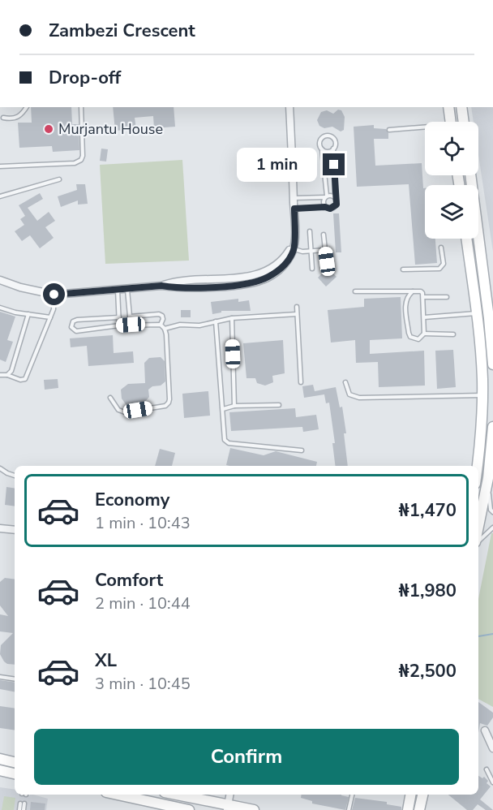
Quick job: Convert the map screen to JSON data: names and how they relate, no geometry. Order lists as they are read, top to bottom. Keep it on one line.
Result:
{"places":["Murjantu House"],"page":{"banner":["Zambezi Crescent","Drop-off"],"bubble":"1 min","list":[{"name":"Economy","note":"1 min · 10:43","value":"₦1,470"},{"name":"Comfort","note":"2 min · 10:44","value":"₦1,980"},{"name":"XL","note":"3 min · 10:45","value":"₦2,500"}],"buttons":"Confirm"}}
